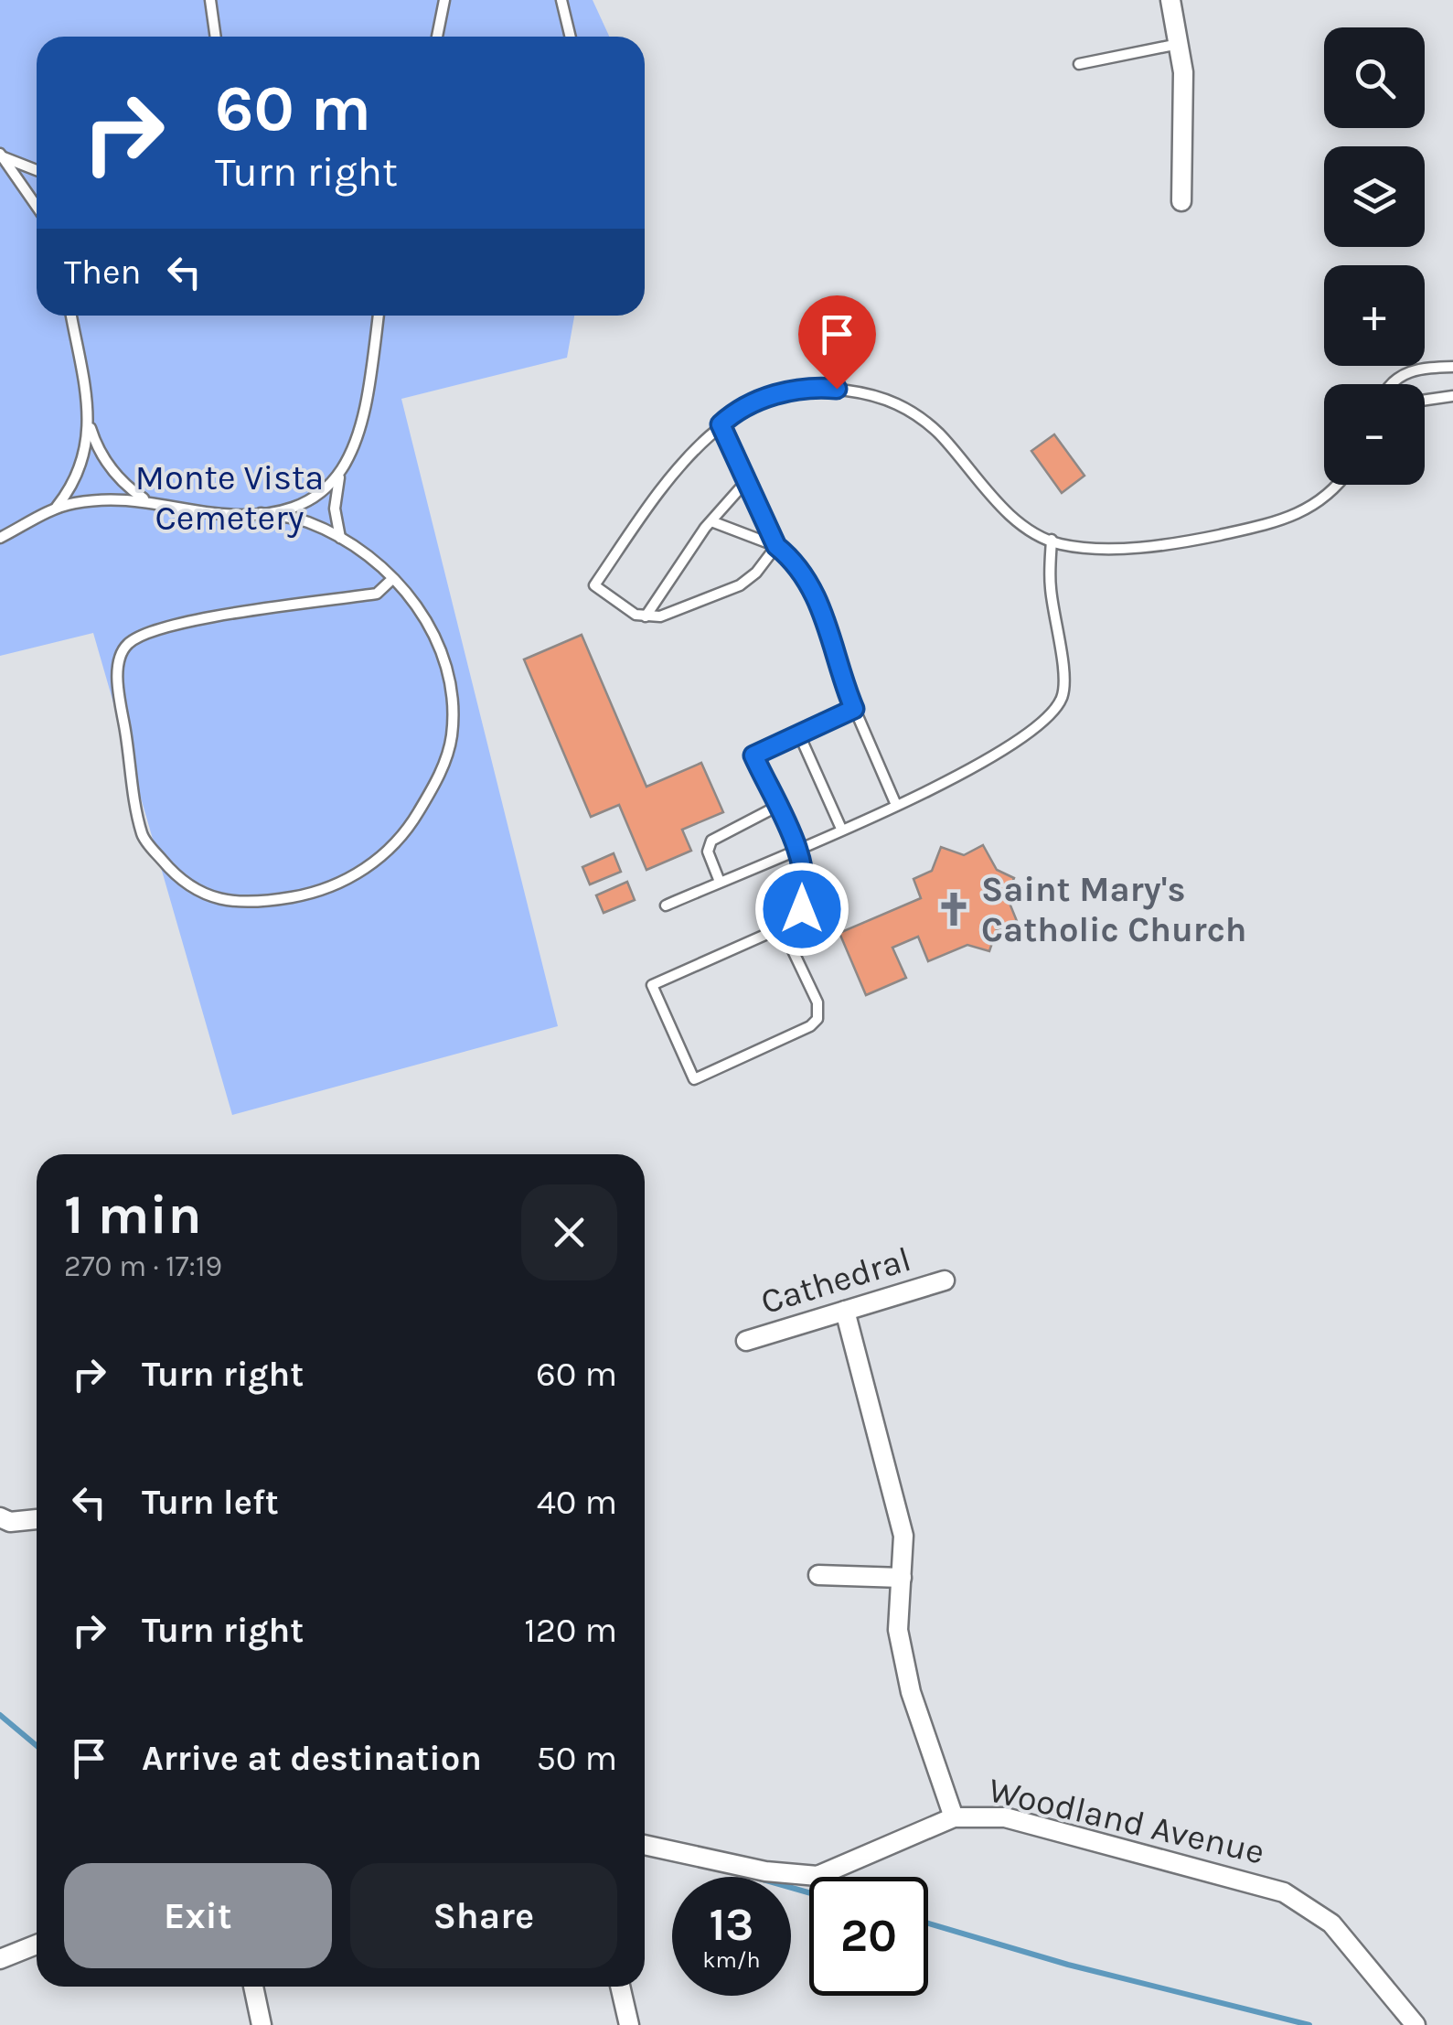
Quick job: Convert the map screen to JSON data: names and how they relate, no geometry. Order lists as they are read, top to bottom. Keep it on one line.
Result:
{"streets":{"street":["Cathedral","Woodland Avenue"]},"parks":["Monte Vista Cemetery"],"places":{"church":["Saint Mary's Catholic Church"]},"page":{"map_buttons":["+","−"],"turn":["60 m","Turn right"],"then":"Then","heading":["1 min","270 m · 17:19"],"list":[{"name":"Turn right","value":"60 m"},{"name":"Turn left","value":"40 m"},{"name":"Turn right","value":"120 m"},{"name":"Arrive at destination","value":"50 m"}],"buttons":["Exit","Share"],"speed":"13 km/h","limit":"20"}}
